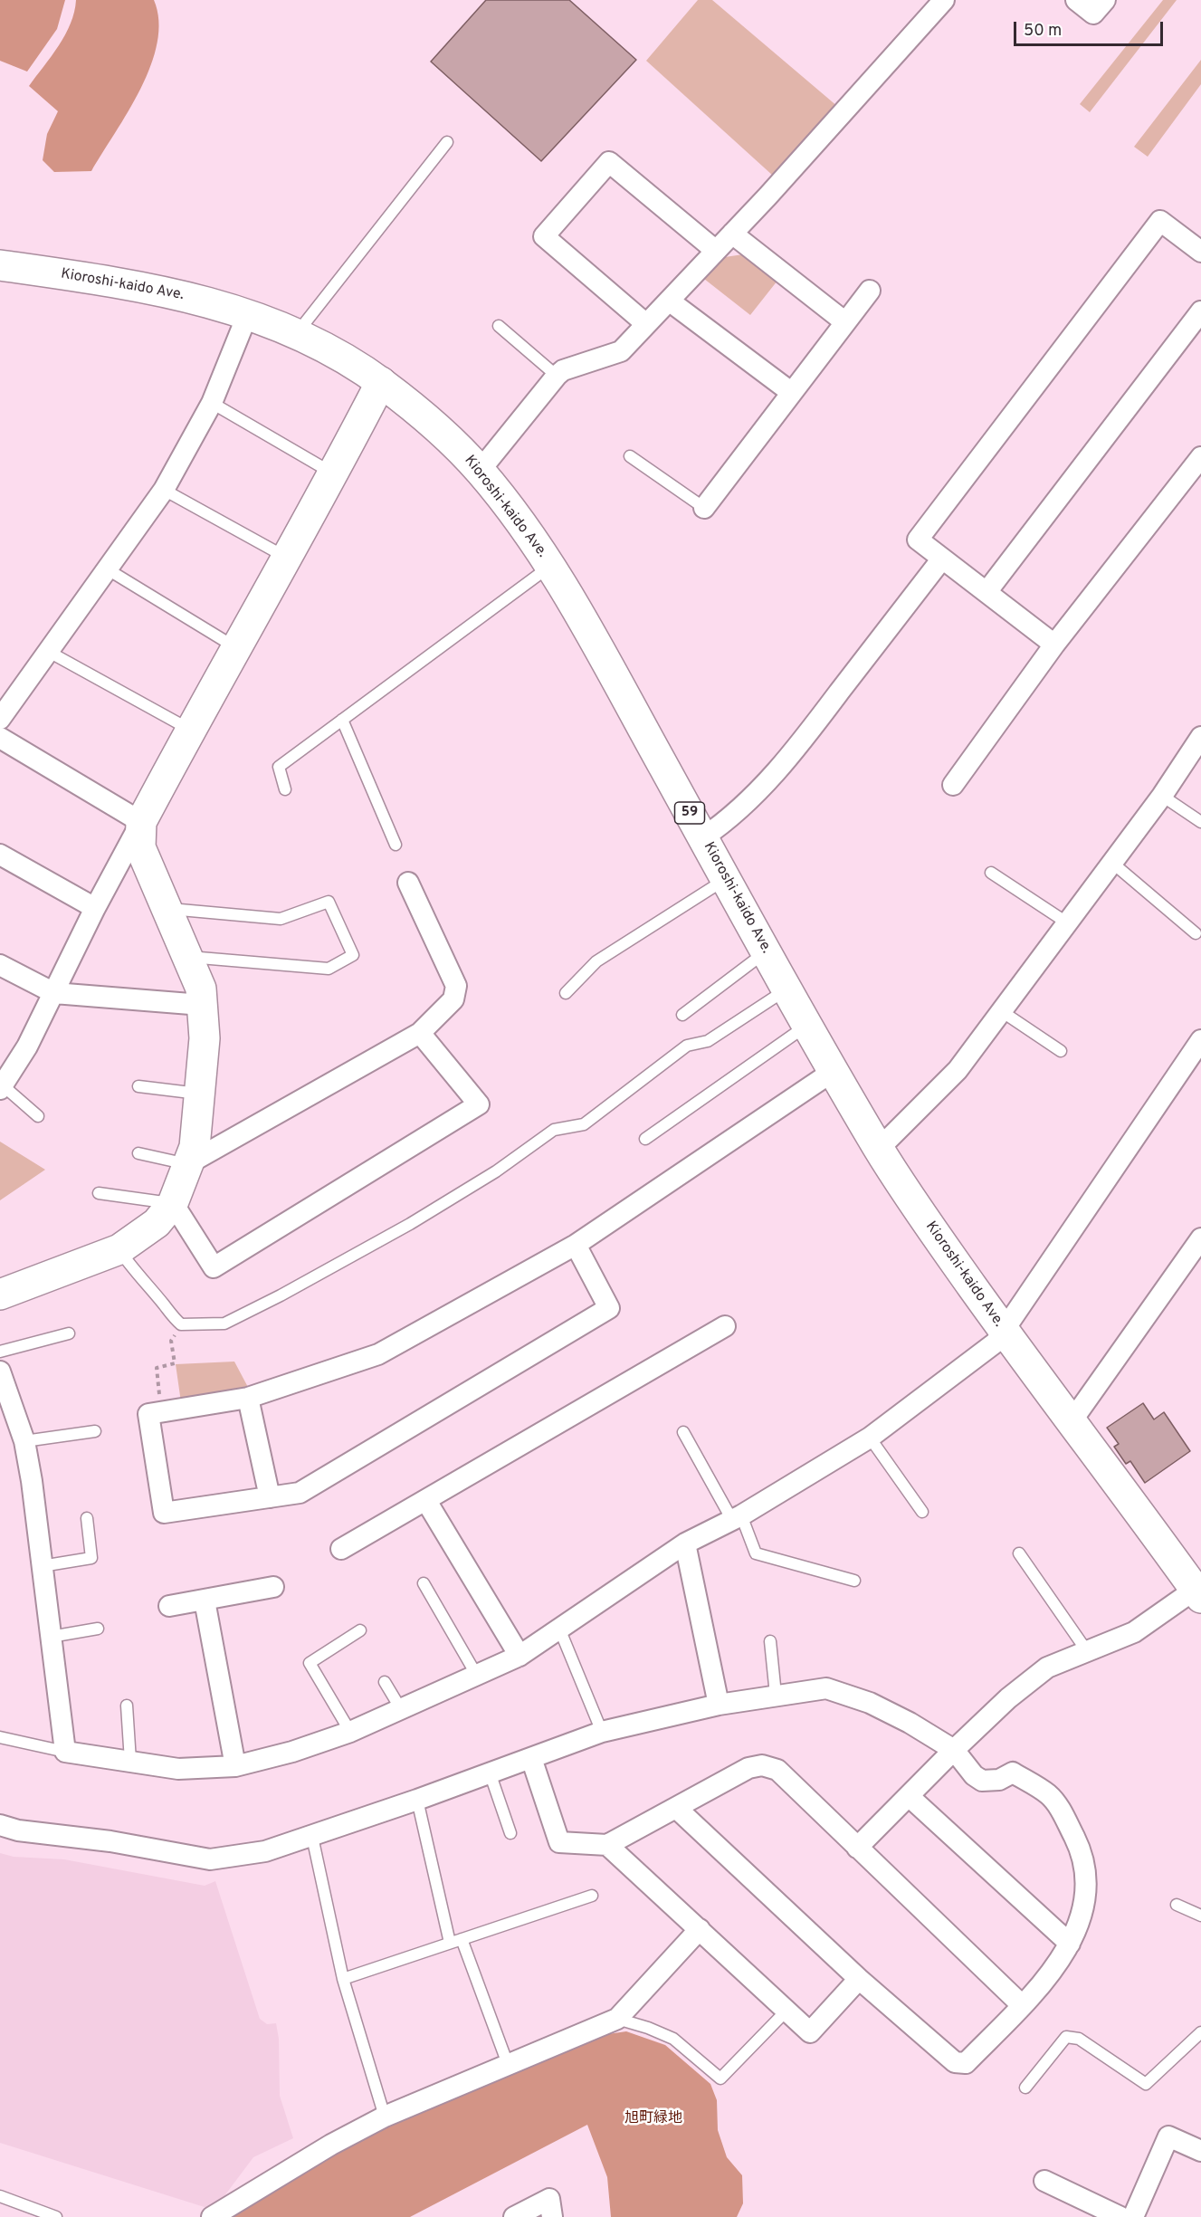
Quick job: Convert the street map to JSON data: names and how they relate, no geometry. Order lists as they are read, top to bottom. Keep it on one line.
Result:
{"streets":{"main road":["Kioroshi-kaido Ave.","59"]},"parks":["旭町緑地"],"scale_bar":"50 m"}
